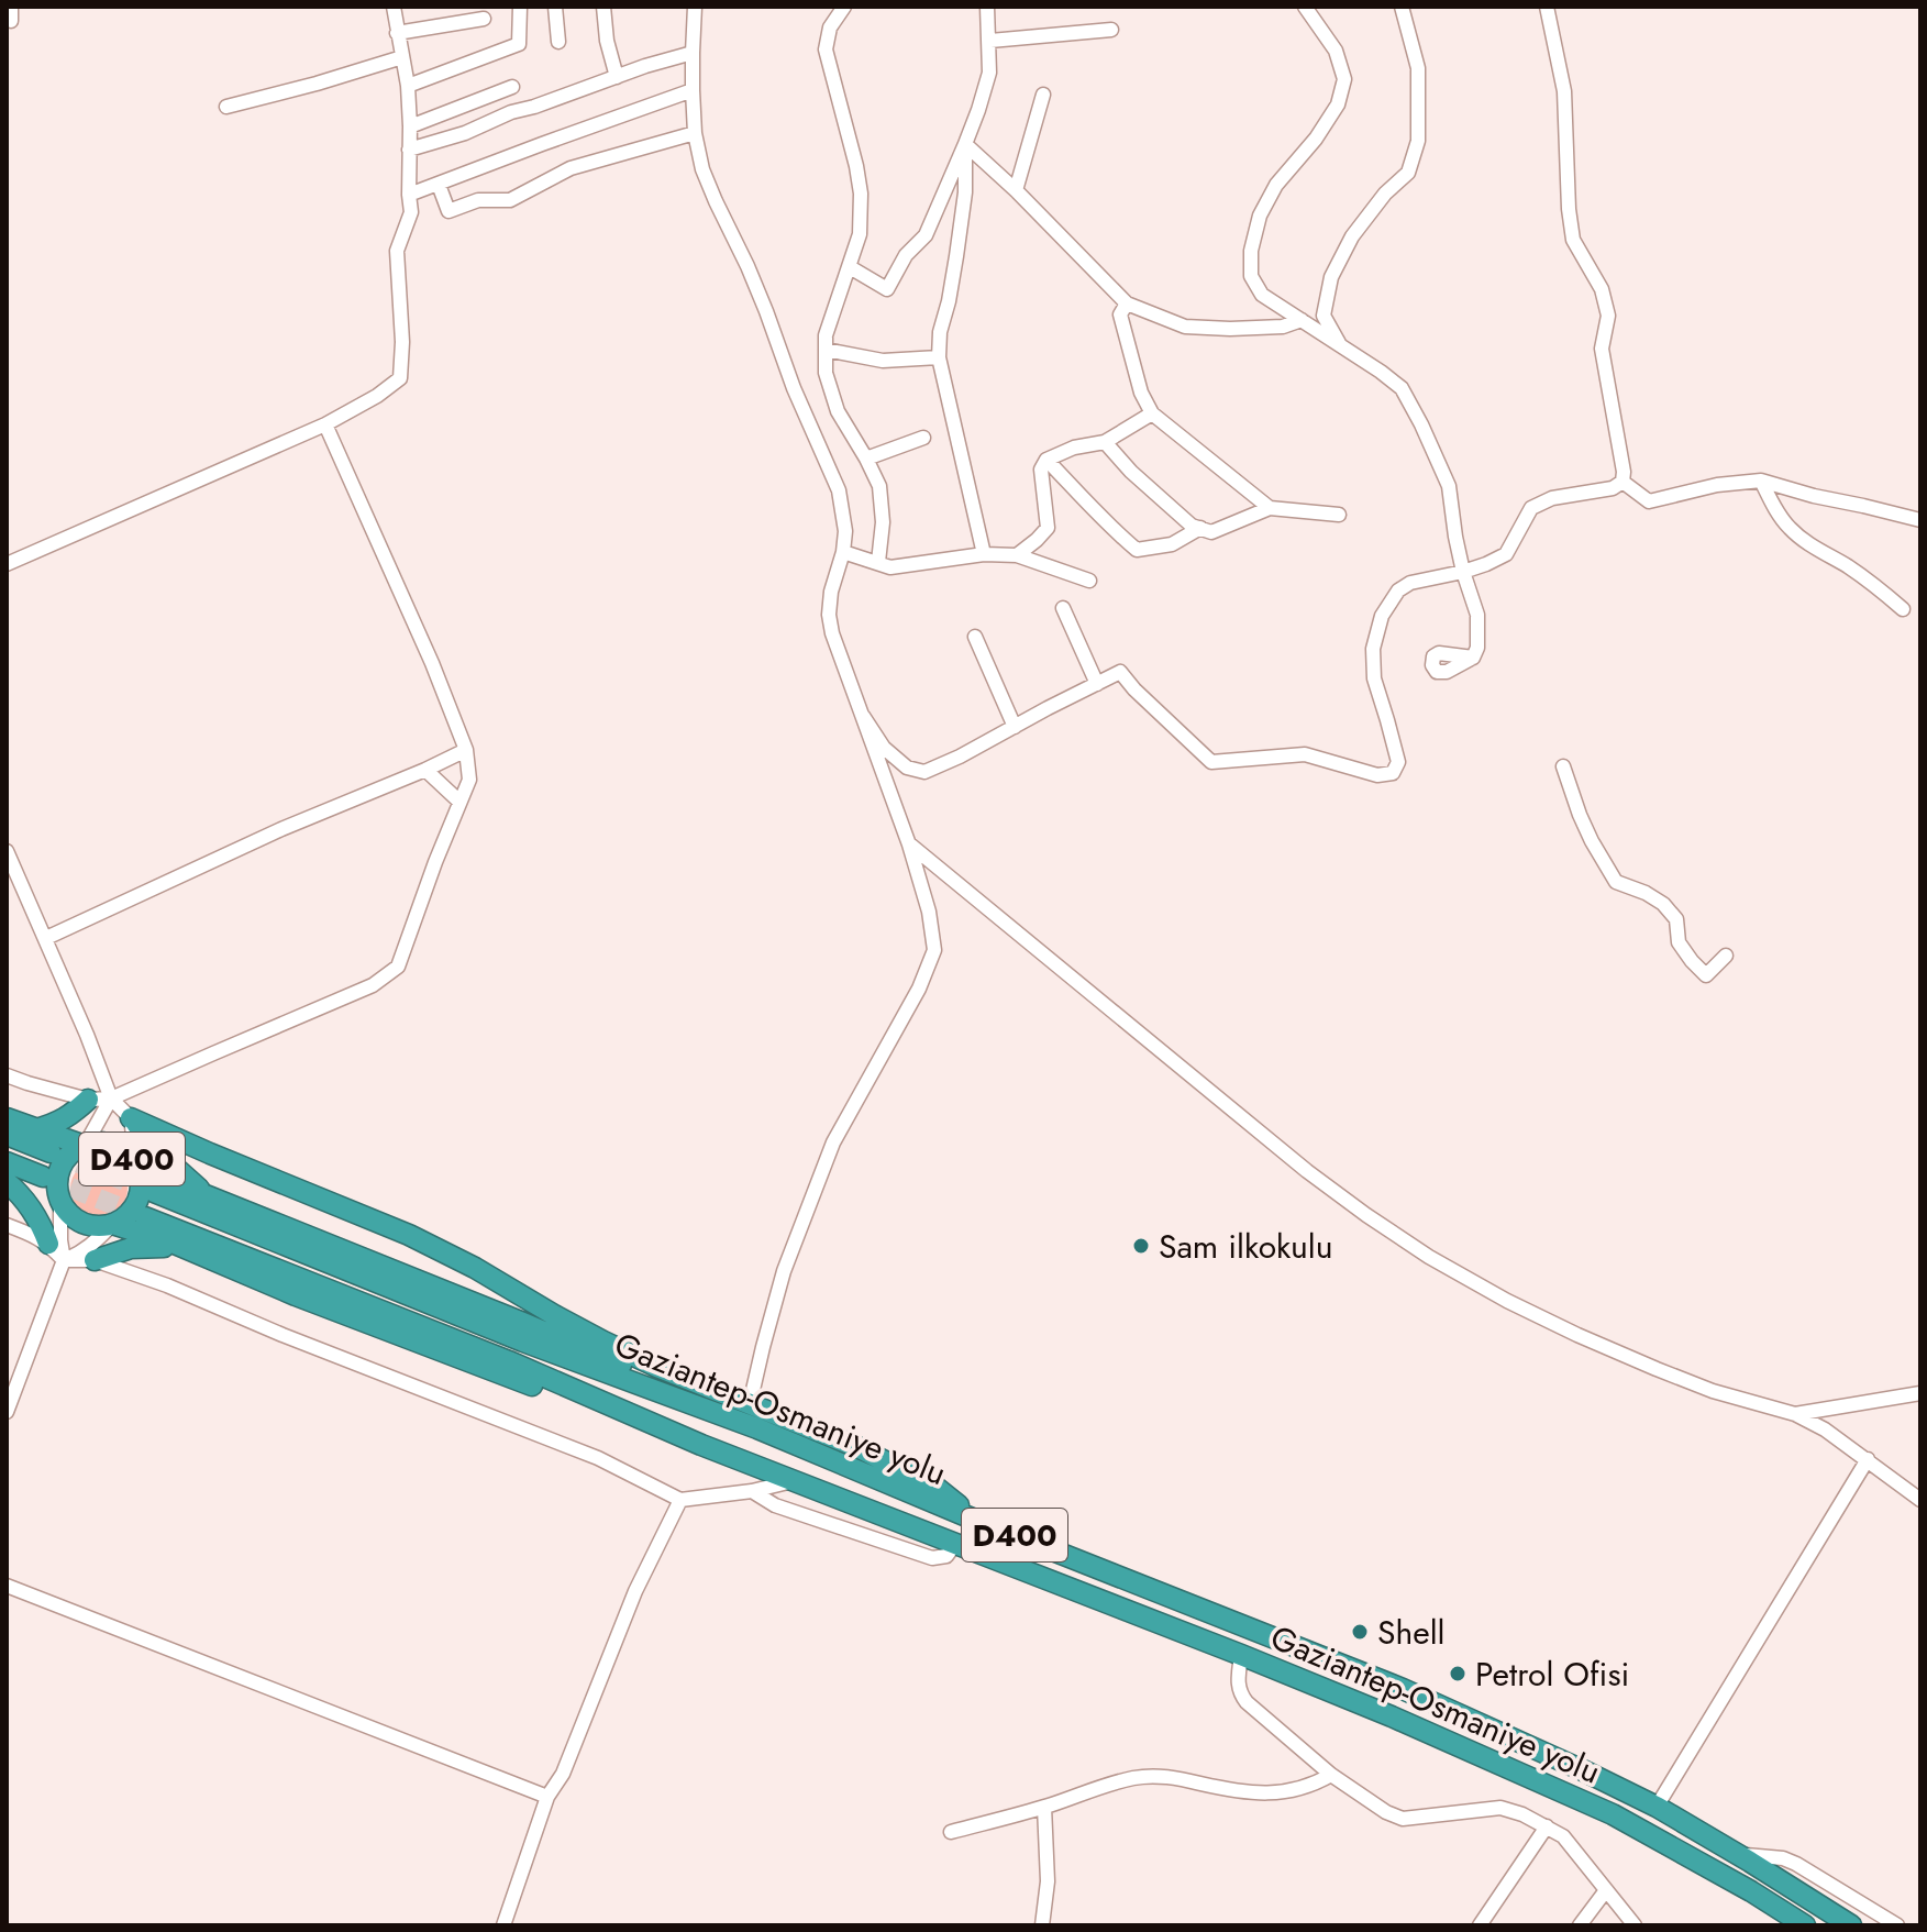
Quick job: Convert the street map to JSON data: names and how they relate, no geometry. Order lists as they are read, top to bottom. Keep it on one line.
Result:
{"streets":{"highway":["D400","Gaziantep-Osmaniye yolu"]},"crossings":[["D400","Gaziantep-Osmaniye yolu"]],"places":["Sam ilkokulu","Shell","Petrol Ofisi"]}
